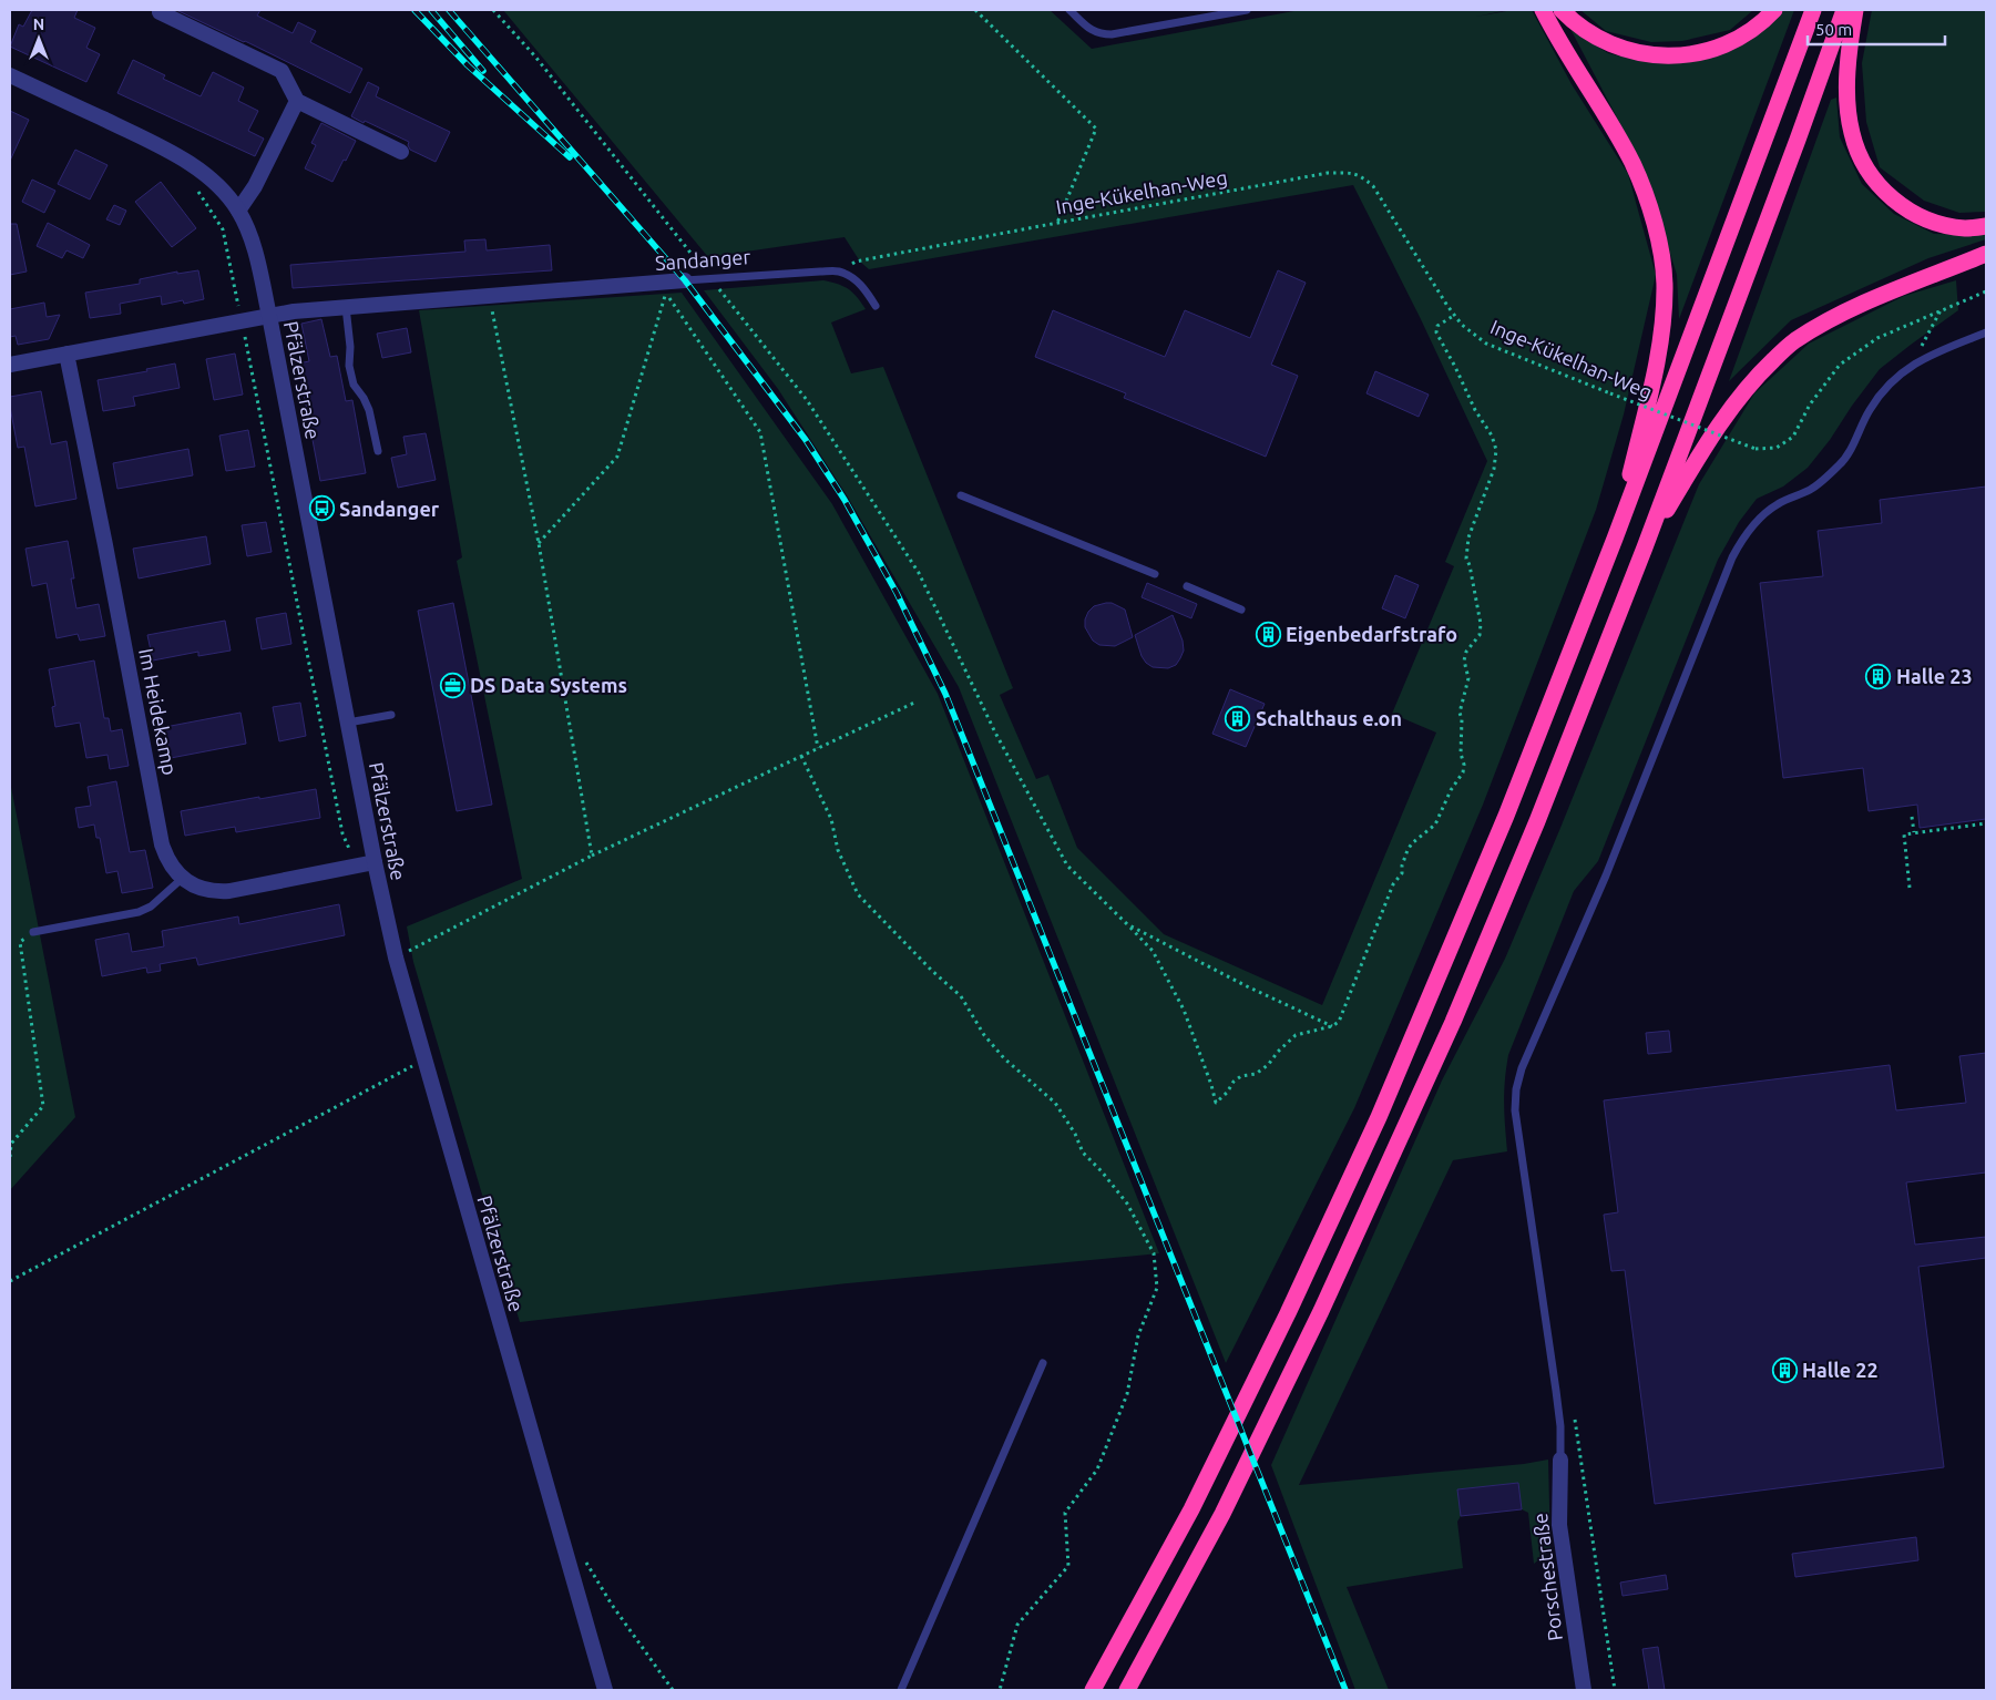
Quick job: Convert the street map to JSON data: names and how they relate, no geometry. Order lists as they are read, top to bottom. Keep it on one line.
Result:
{"streets":{"street":["Sandanger","Pfälzerstraße","Im Heidekamp","Porschestraße"],"path":["Inge-Kükelhan-Weg"]},"crossings":[["Inge-Kükelhan-Weg","Sandanger"],["Sandanger","Pfälzerstraße"],["Sandanger","Im Heidekamp"],["Pfälzerstraße","Im Heidekamp"]],"places":{"bus stop":["Sandanger"],"building":["Eigenbedarfstrafo","Halle 23","Schalthaus e.on","Halle 22"],"office":["DS Data Systems"]},"scale_bar":"50 m","north":"top"}
